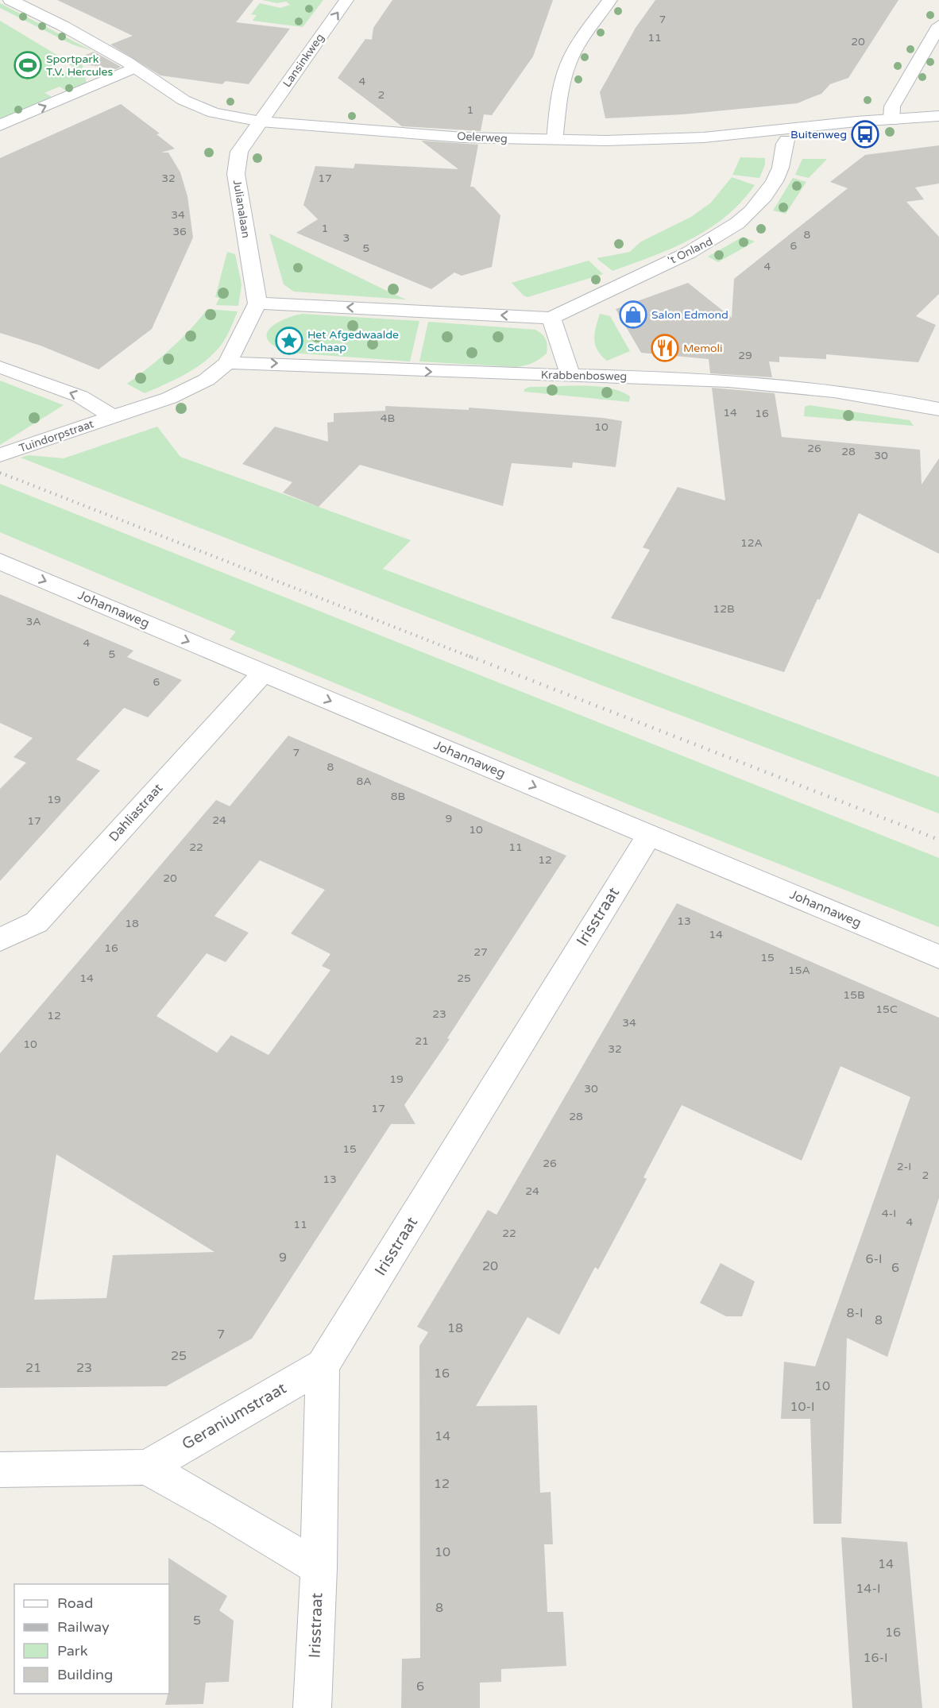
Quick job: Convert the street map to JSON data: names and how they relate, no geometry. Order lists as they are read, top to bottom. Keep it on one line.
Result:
{"streets":{"street":["Lansinkweg","Oelerweg","Julianalaan","'t Onland","Krabbenbosweg","Tuindorpstraat","Johannaweg","Dahliastraat","Irisstraat","Geraniumstraat"]},"crossings":[["Lansinkweg","Oelerweg"],["Lansinkweg","Julianalaan"],["Oelerweg","Julianalaan"],["Oelerweg","'t Onland"],["Johannaweg","Dahliastraat"],["Johannaweg","Irisstraat"],["Irisstraat","Geraniumstraat"]],"one_way":["Lansinkweg","Johannaweg"],"places":{"sports":["Sportpark T.V. Hercules"],"bus stop":["Buitenweg"],"shop":["Salon Edmond"],"place":["Het Afgedwaalde Schaap"],"restaurant":["Memoli"]},"house_numbers":["7","11","20","4","2","1","32","17","34","1","36","8","3","6","5","4","29","14","16","4B","10","26","28","30","12A","12B","3A","4","5","6","7","8","8A","8B","19","9","24","17","10","22","11","12","20","13","18","14","16","27","15","15A","14","25","15B","15C","23","12","34","21","10","32","19","30","17","28","15","26","2-I","2","13","24","4-I","4","11","22","9","6-I","20","6","8-I","8","18","7","25","21","23","16","10","10-I","14","12","10","14","14-I","8","5","16","16-I","6"],"legend":["Road","Railway","Park","Building"]}
